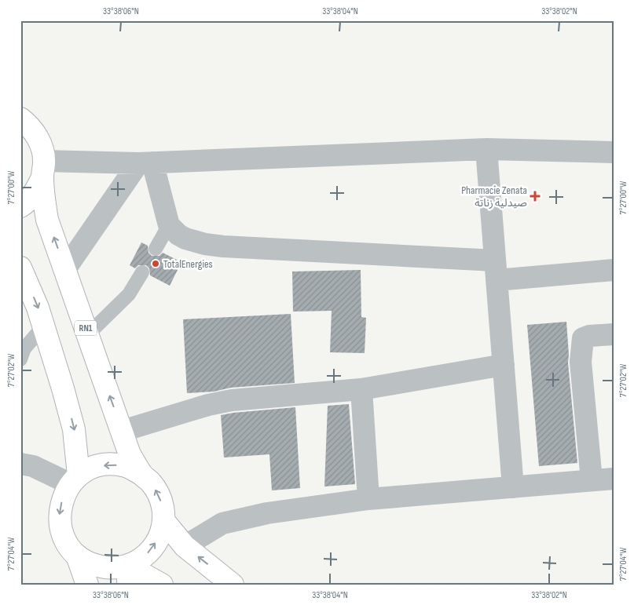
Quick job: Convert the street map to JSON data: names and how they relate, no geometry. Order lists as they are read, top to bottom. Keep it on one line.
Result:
{"streets":{"main road":["RN1"]},"places":{"health":["Pharmacie Zenata صيدلية زناتة"],"other":["TotalEnergies"]},"coordinates":["33°38'06\"N","33°38'04\"N","33°38'02\"N","7°27'00\"W","7°27'02\"W","7°27'04\"W"]}
